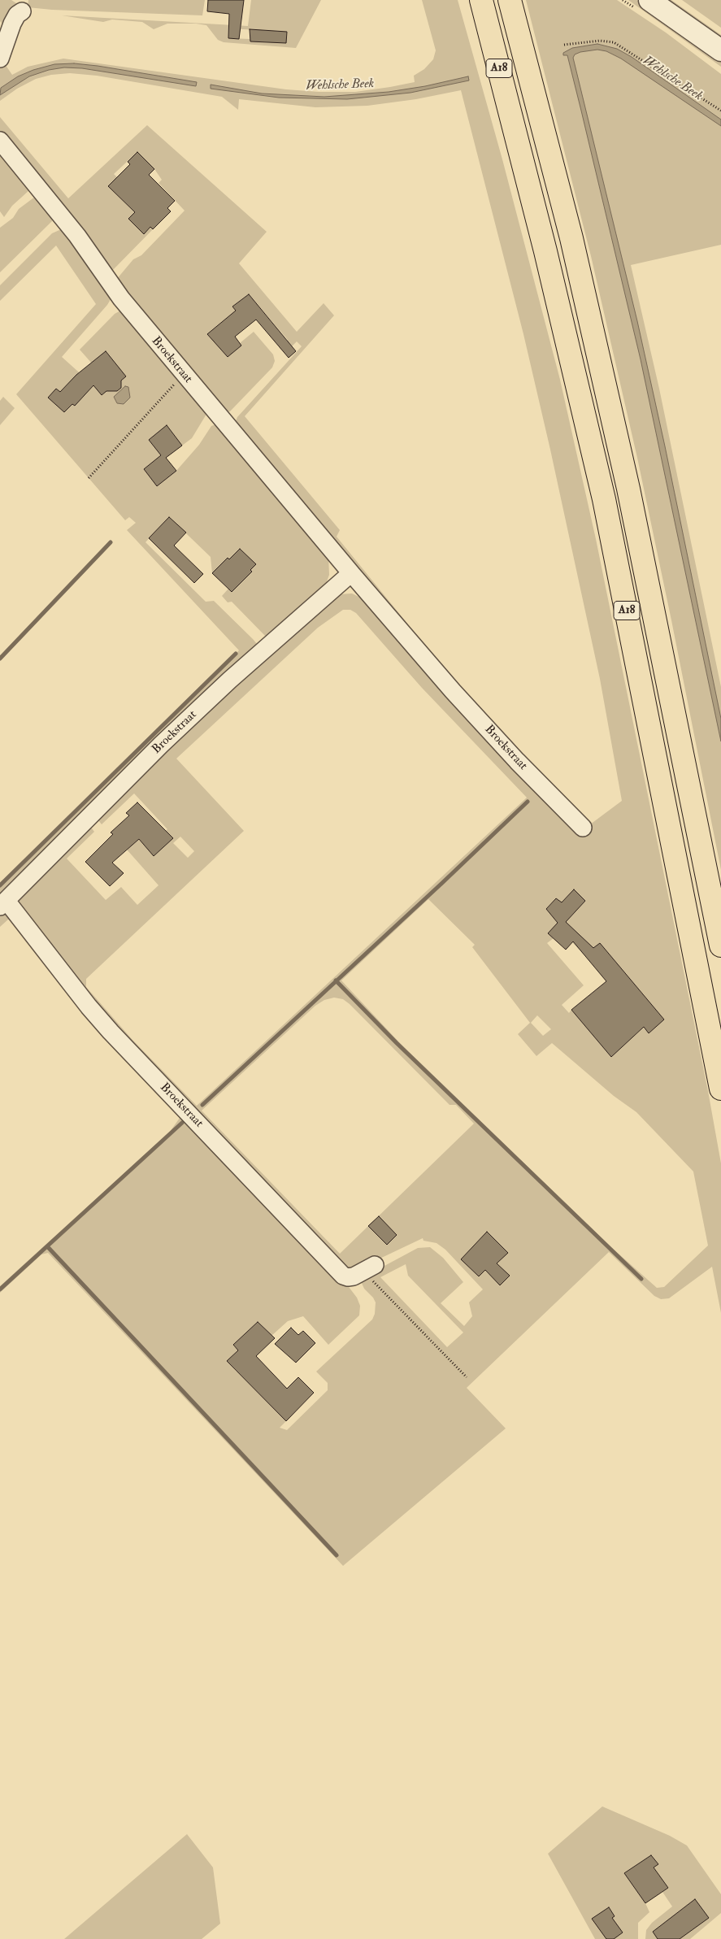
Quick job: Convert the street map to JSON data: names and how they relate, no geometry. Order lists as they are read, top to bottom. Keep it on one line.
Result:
{"streets":{"highway":["A18"],"street":["Broekstraat"]},"water":["Wehlsche Beek"]}
